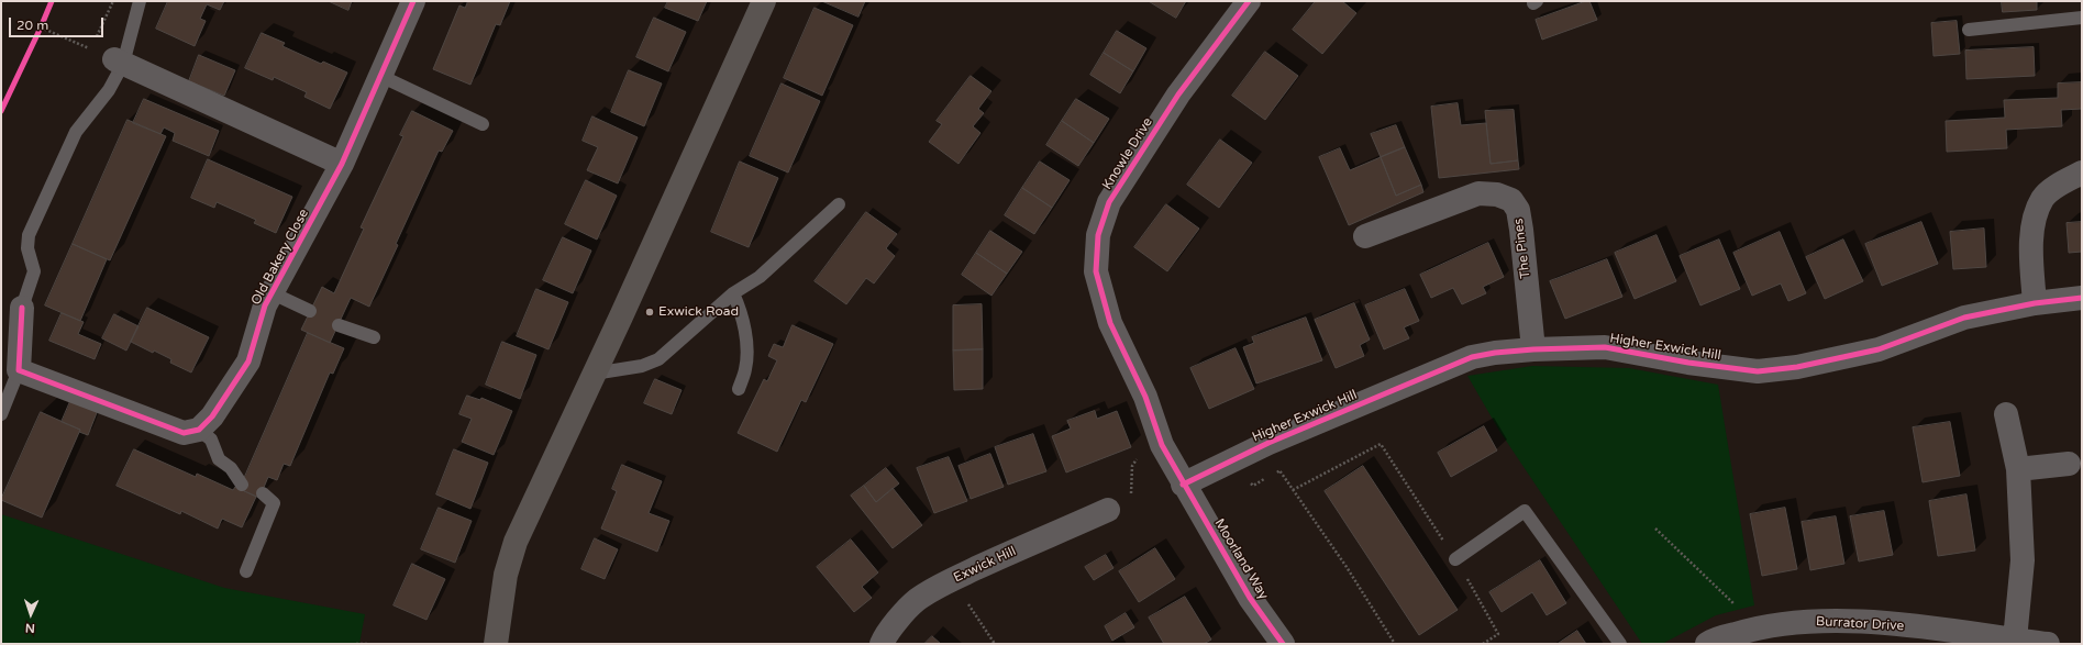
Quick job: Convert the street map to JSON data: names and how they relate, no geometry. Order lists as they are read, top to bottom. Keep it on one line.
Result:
{"streets":{"street":["Knowle Drive","The Pines","Old Bakery Close","Higher Exwick Hill","Moorland Way","Exwick Hill","Burrator Drive"]},"crossings":[["Knowle Drive","Higher Exwick Hill"],["Knowle Drive","Moorland Way"],["The Pines","Higher Exwick Hill"],["Higher Exwick Hill","Moorland Way"]],"places":["Exwick Road"],"scale_bar":"20 m","north":"bottom"}
